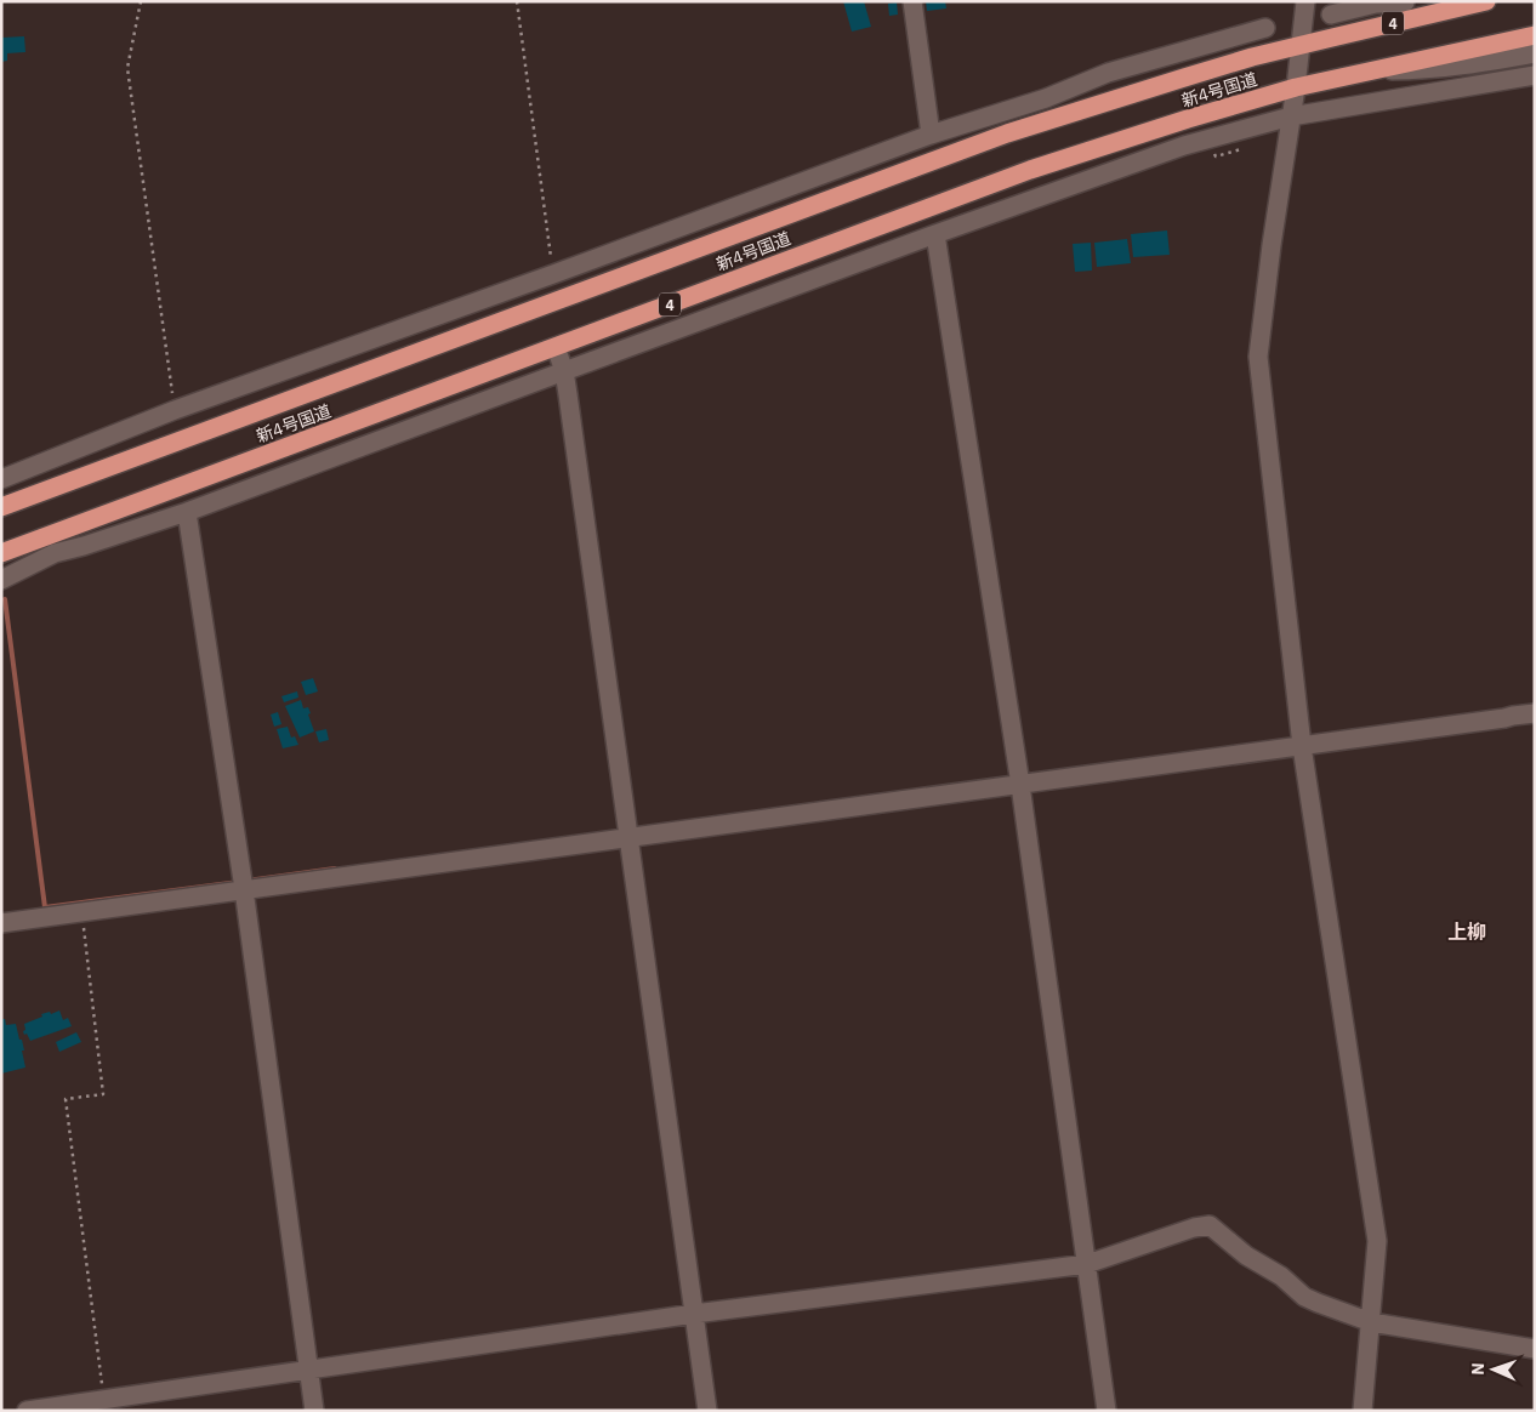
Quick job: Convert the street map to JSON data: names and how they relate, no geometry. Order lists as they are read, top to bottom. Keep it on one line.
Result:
{"streets":{"highway":["4","新4号国道"]},"districts":["上柳"],"north":"left"}
